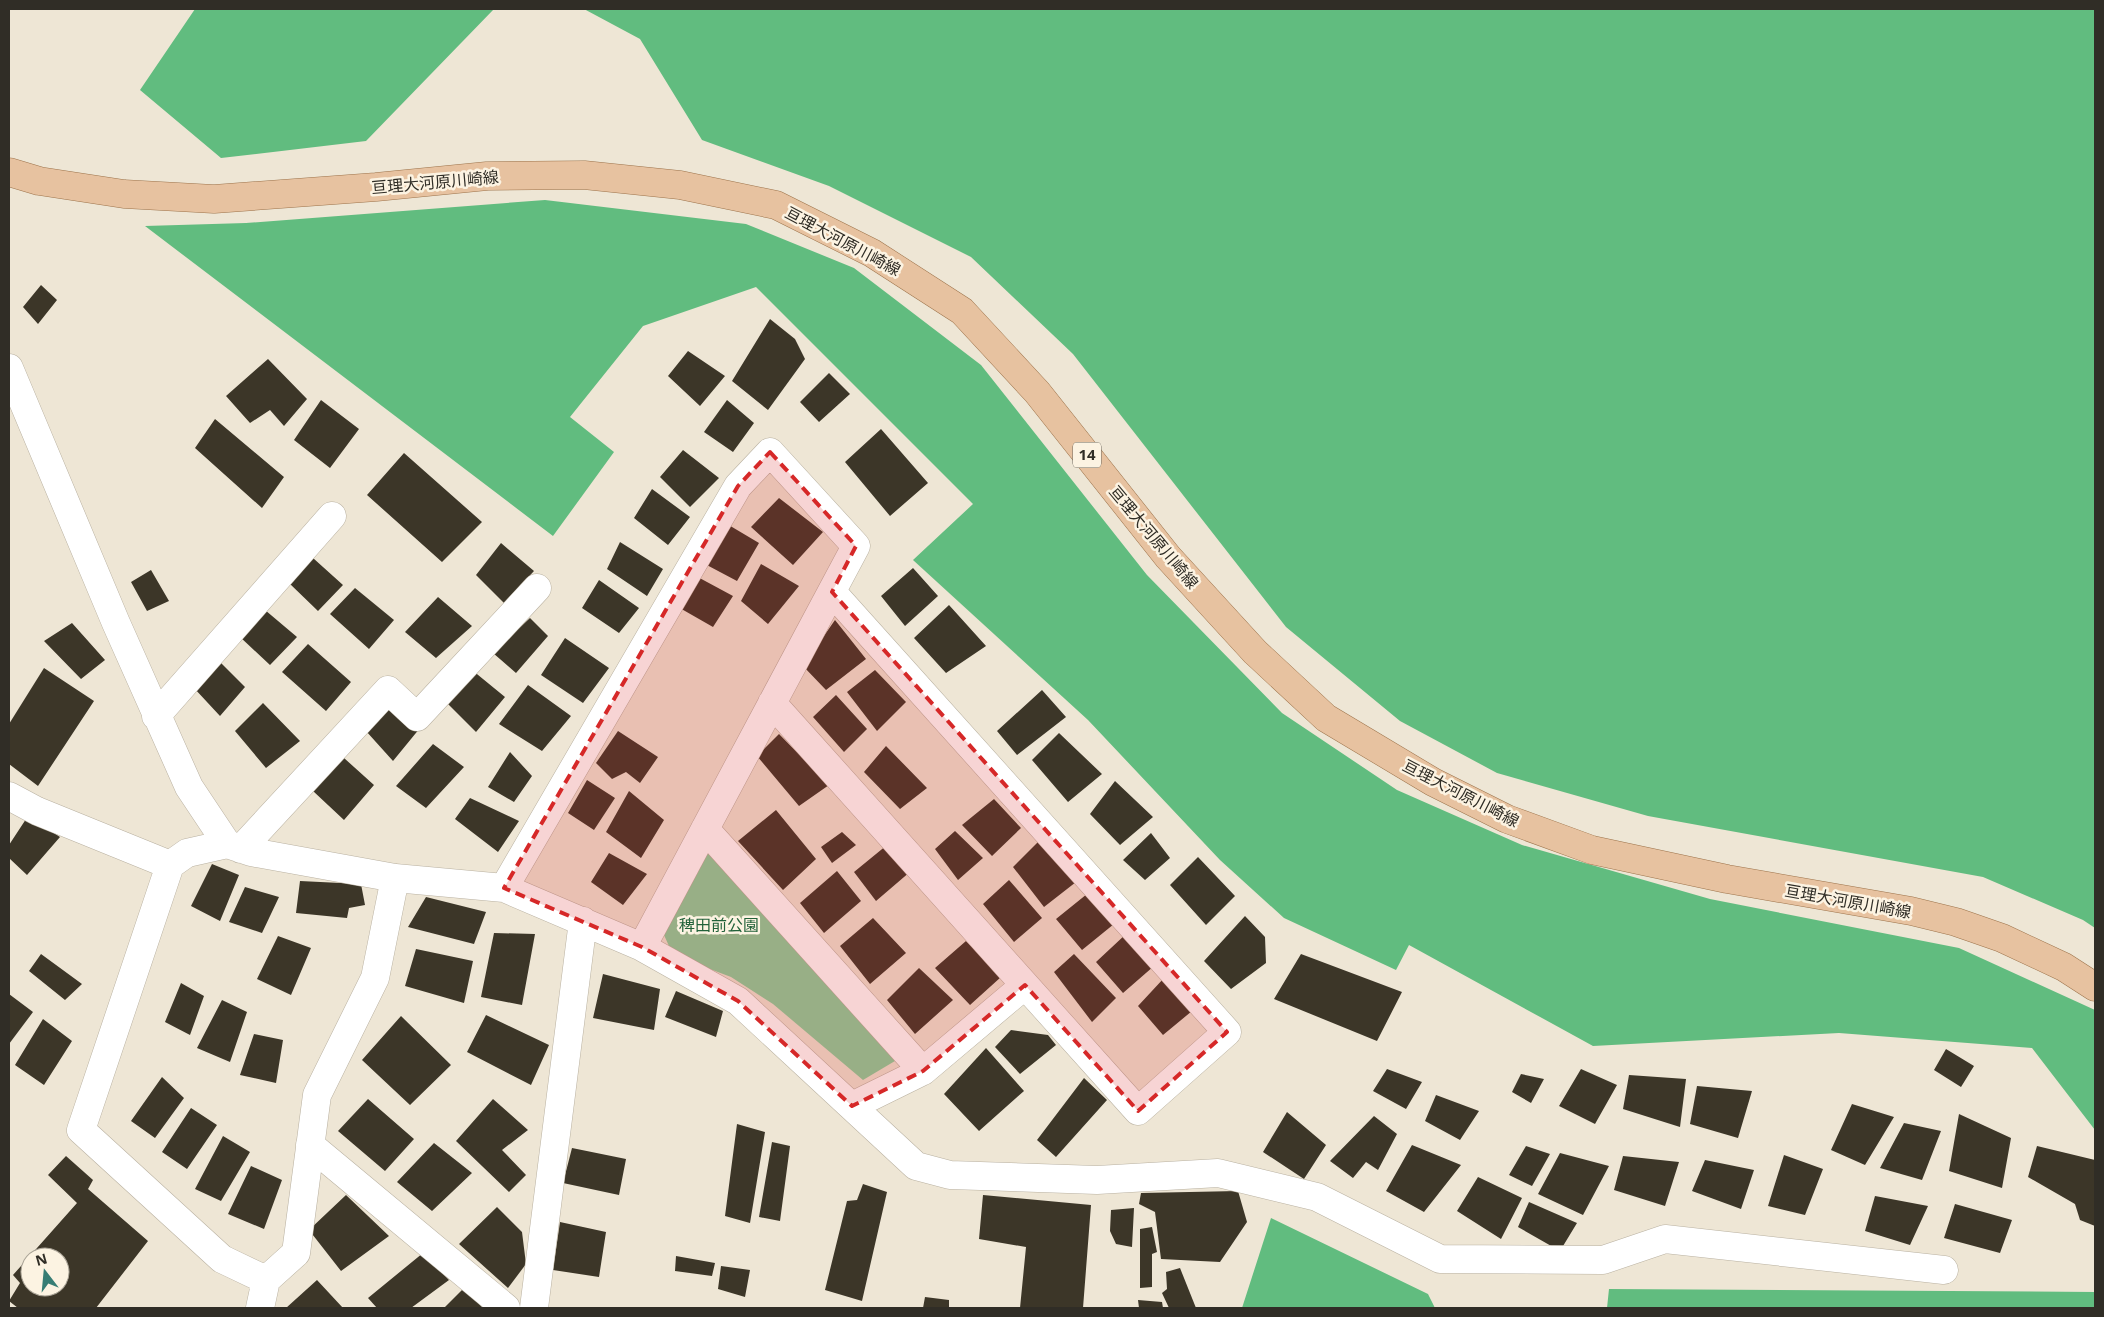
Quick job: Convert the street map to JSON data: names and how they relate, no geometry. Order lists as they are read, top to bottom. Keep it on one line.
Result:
{"streets":{"main road":["亘理大河原川崎線","14"]},"parks":["稗田前公園"],"north":"top"}
